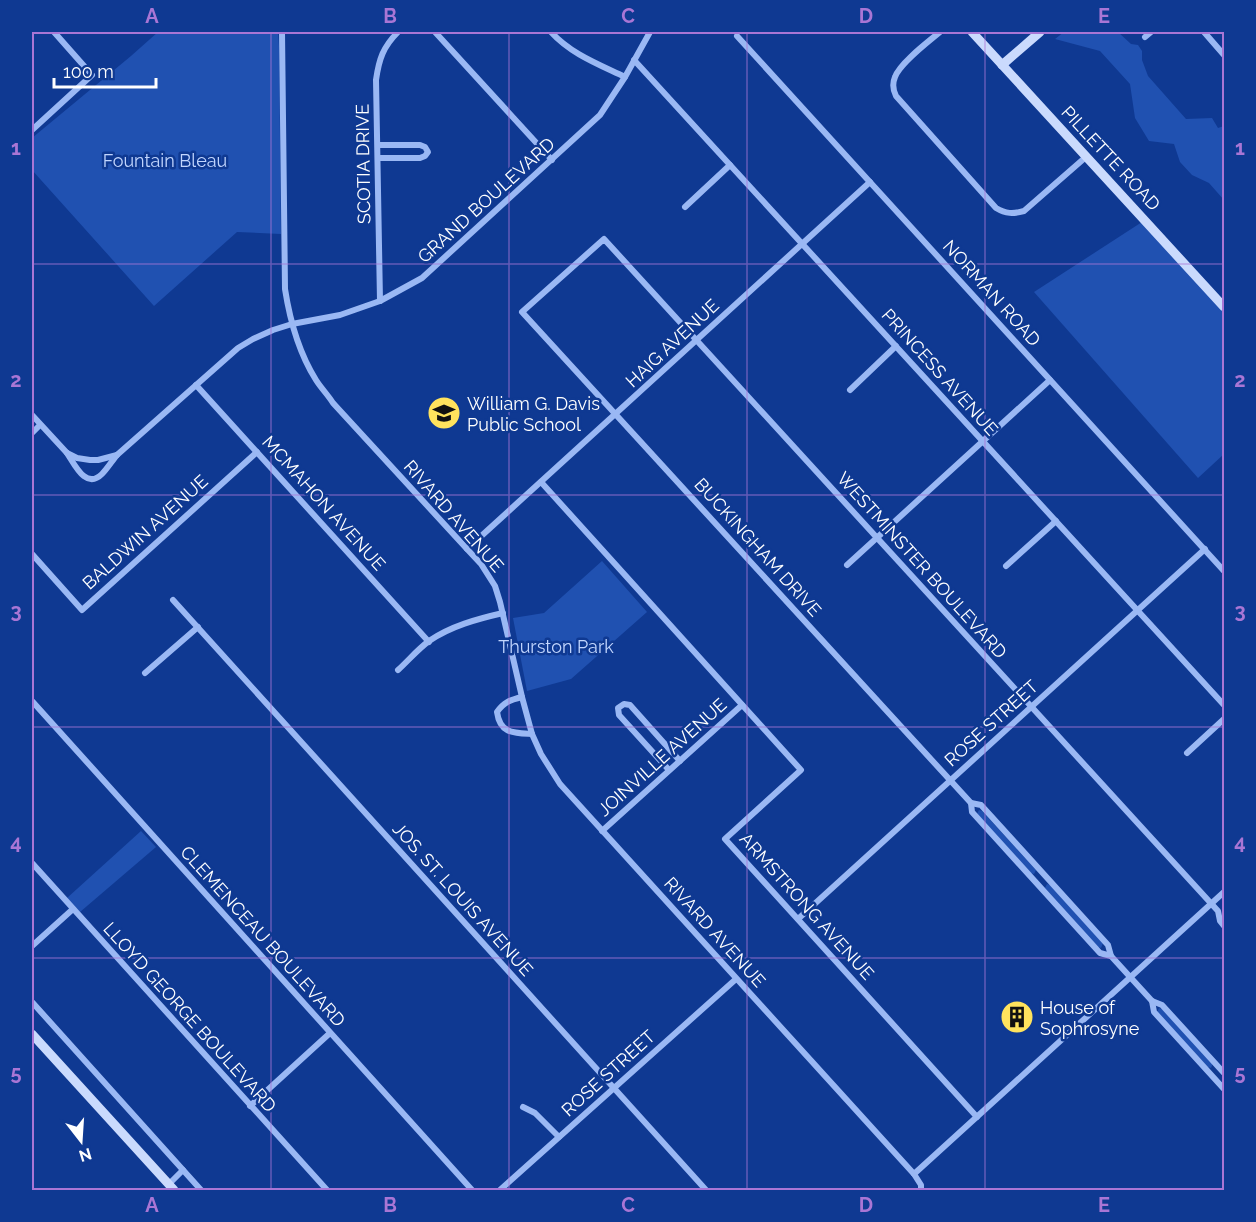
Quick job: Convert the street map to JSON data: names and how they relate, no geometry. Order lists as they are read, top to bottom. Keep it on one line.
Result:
{"streets":{"street":["PILLETTE ROAD","SCOTIA DRIVE","GRAND BOULEVARD","NORMAN ROAD","HAIG AVENUE","PRINCESS AVENUE","MCMAHON AVENUE","RIVARD AVENUE","BALDWIN AVENUE","BUCKINGHAM DRIVE","WESTMINSTER BOULEVARD","ROSE STREET","JOINVILLE AVENUE","JOS. ST. LOUIS AVENUE","ARMSTRONG AVENUE","CLEMENCEAU BOULEVARD","LLOYD GEORGE BOULEVARD"]},"crossings":[["SCOTIA DRIVE","GRAND BOULEVARD"],["GRAND BOULEVARD","PRINCESS AVENUE"],["GRAND BOULEVARD","MCMAHON AVENUE"],["GRAND BOULEVARD","RIVARD AVENUE"],["NORMAN ROAD","HAIG AVENUE"],["NORMAN ROAD","ROSE STREET"],["HAIG AVENUE","PRINCESS AVENUE"],["HAIG AVENUE","RIVARD AVENUE"],["HAIG AVENUE","BUCKINGHAM DRIVE"],["HAIG AVENUE","WESTMINSTER BOULEVARD"],["HAIG AVENUE","ARMSTRONG AVENUE"],["PRINCESS AVENUE","ROSE STREET"],["MCMAHON AVENUE","BALDWIN AVENUE"],["RIVARD AVENUE","ROSE STREET"],["RIVARD AVENUE","JOINVILLE AVENUE"],["BUCKINGHAM DRIVE","WESTMINSTER BOULEVARD"],["BUCKINGHAM DRIVE","ROSE STREET"],["WESTMINSTER BOULEVARD","ROSE STREET"],["ROSE STREET","JOS. ST. LOUIS AVENUE"],["ROSE STREET","ARMSTRONG AVENUE"],["JOINVILLE AVENUE","ARMSTRONG AVENUE"]],"parks":["Fountain Bleau","Thurston Park"],"places":{"school or university":["William G. Davis Public School"],"building":["House of Sophrosyne"]},"scale_bar":"100 m","north":"bottom","grid":{"columns":["A","B","C","D","E"],"rows":["1","2","3","4","5"]}}
